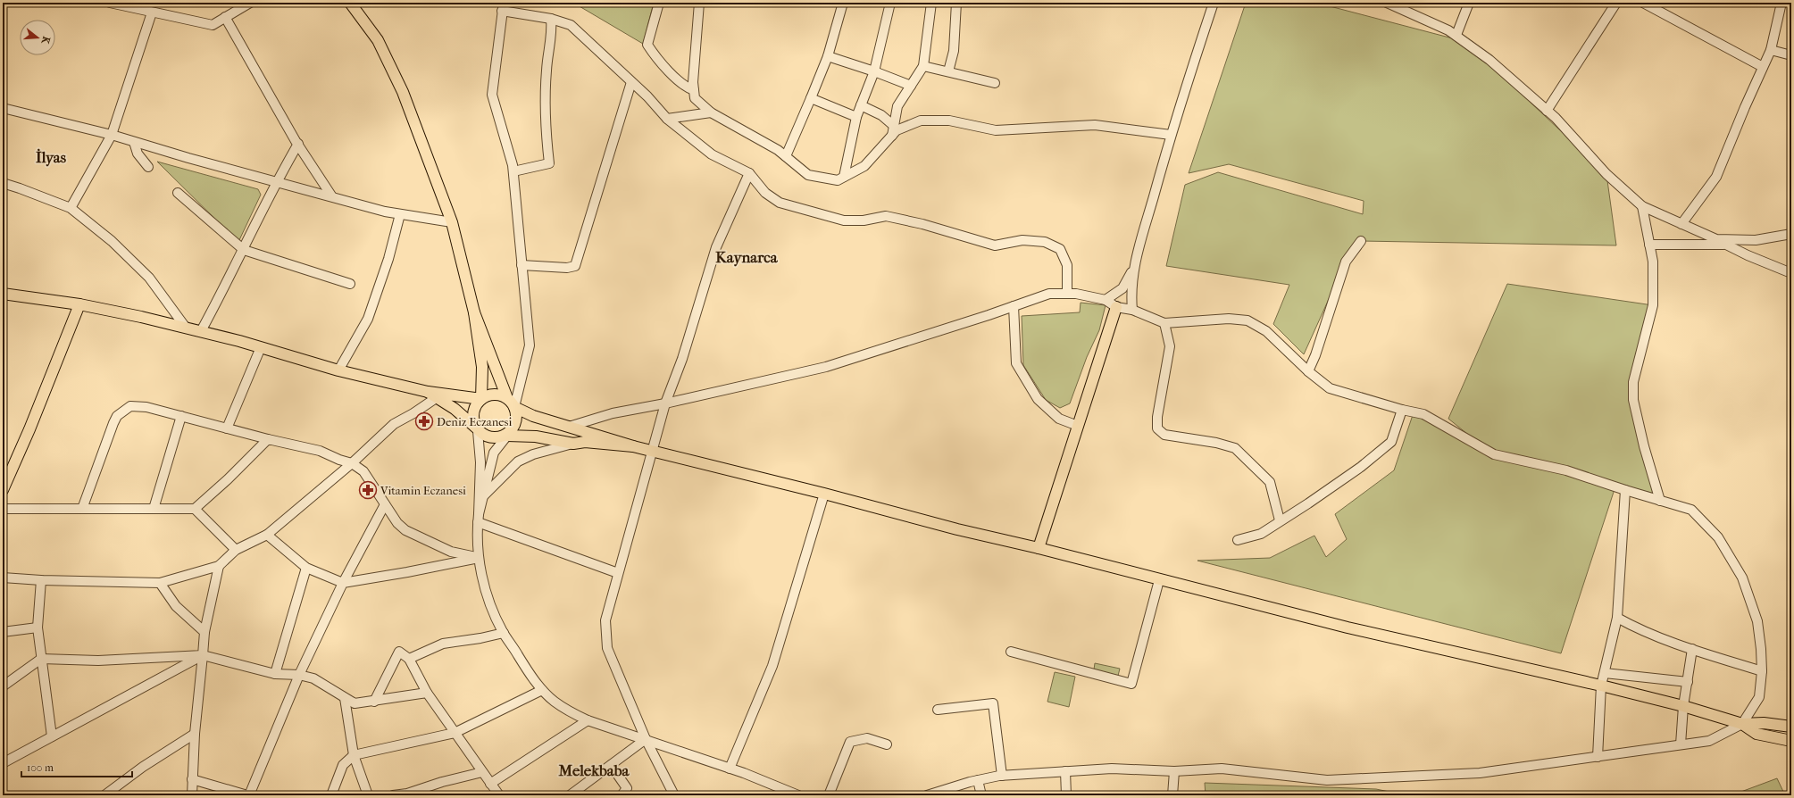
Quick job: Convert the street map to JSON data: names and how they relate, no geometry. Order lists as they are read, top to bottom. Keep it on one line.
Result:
{"districts":["İlyas","Kaynarca","Melekbaba"],"places":{"pharmacy":["Deniz Eczanesi","Vitamin Eczanesi"]},"scale_bar":"100 m","north":"right"}
